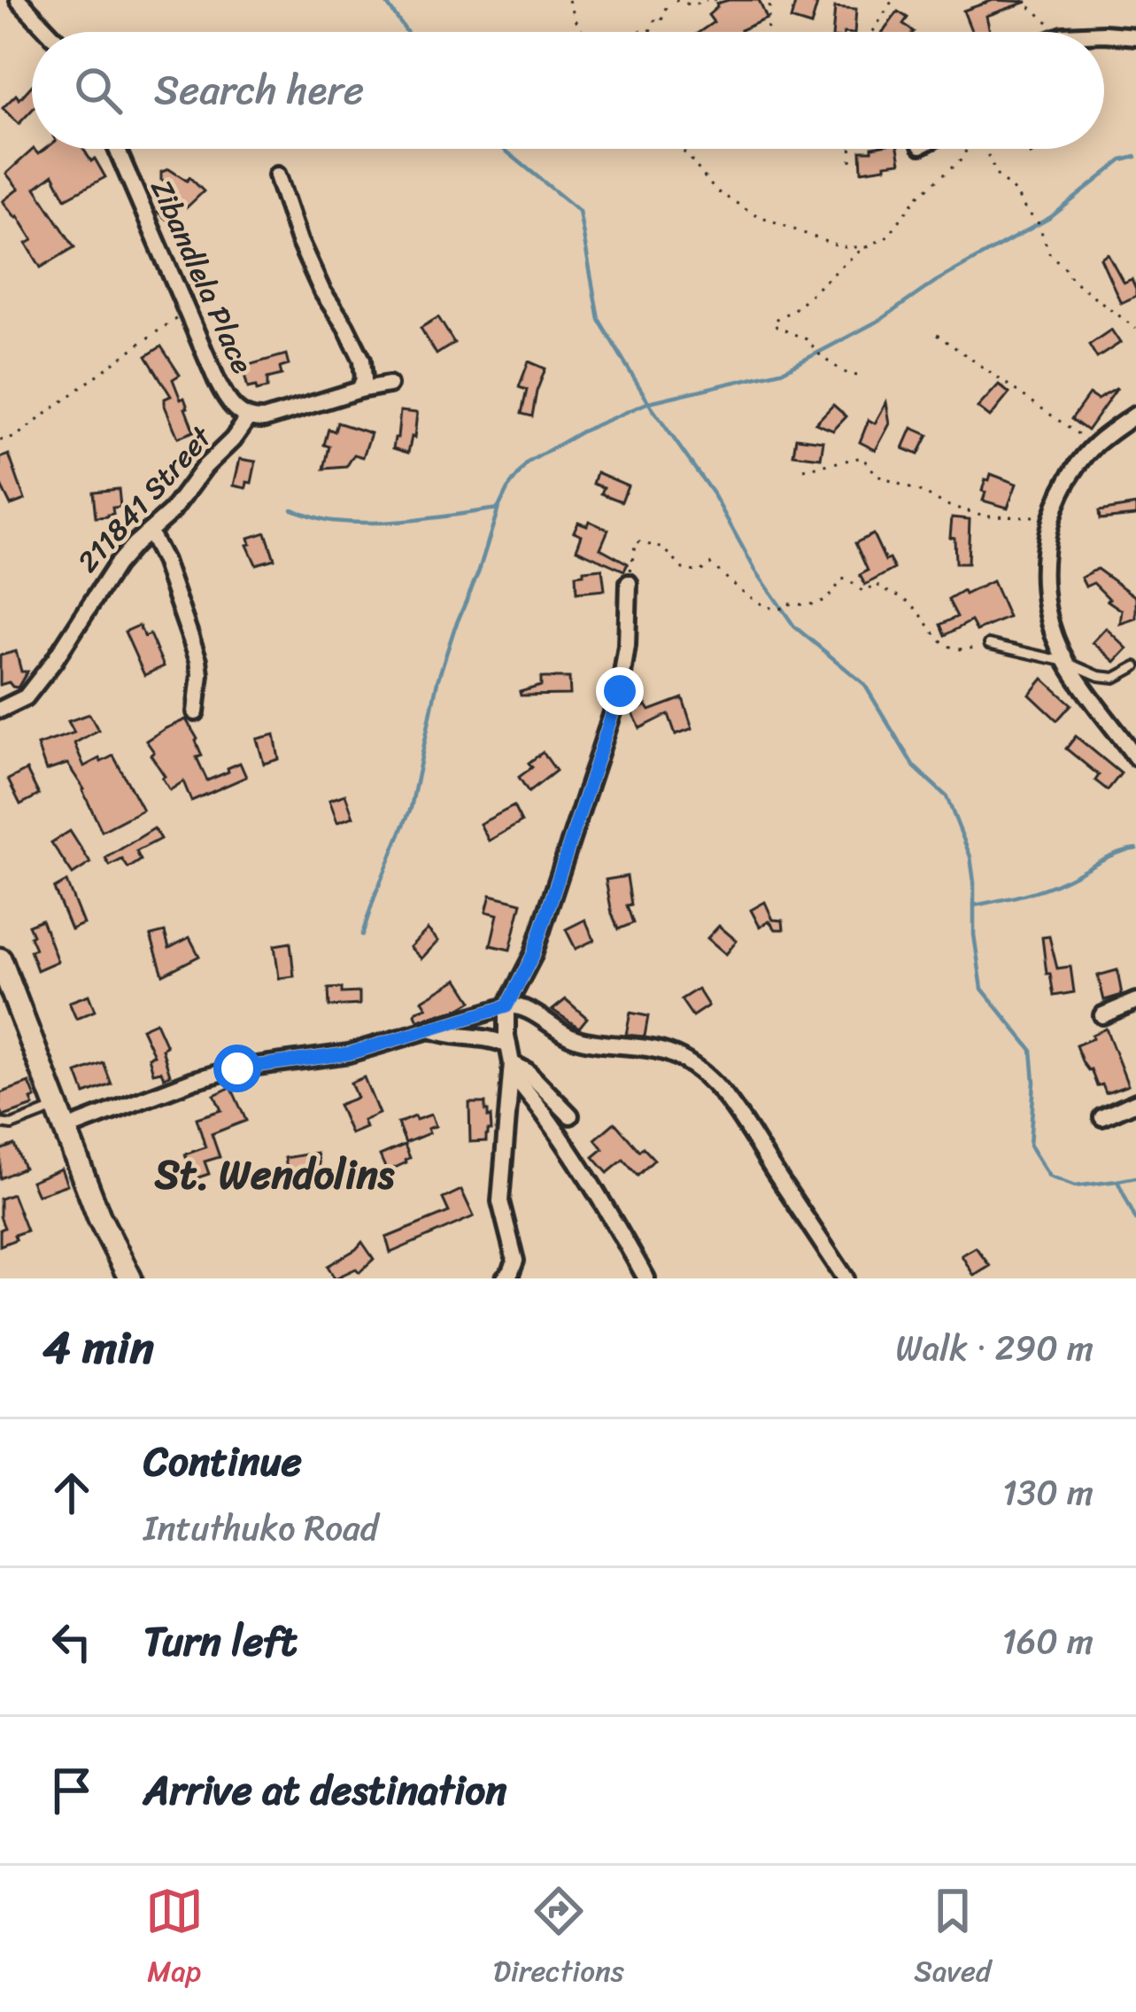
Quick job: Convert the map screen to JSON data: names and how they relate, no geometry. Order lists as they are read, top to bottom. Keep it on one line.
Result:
{"streets":{"street":["Zibandlela Place","211841 Street"]},"crossings":[["Zibandlela Place","211841 Street"]],"districts":["St. Wendolins"],"page":{"search":"Search here","heading":["4 min","Walk · 290 m"],"list":[["Continue","Intuthuko Road","130 m"],["Turn left","160 m"],"Arrive at destination"],"nav":["Map","Directions","Saved"]}}
